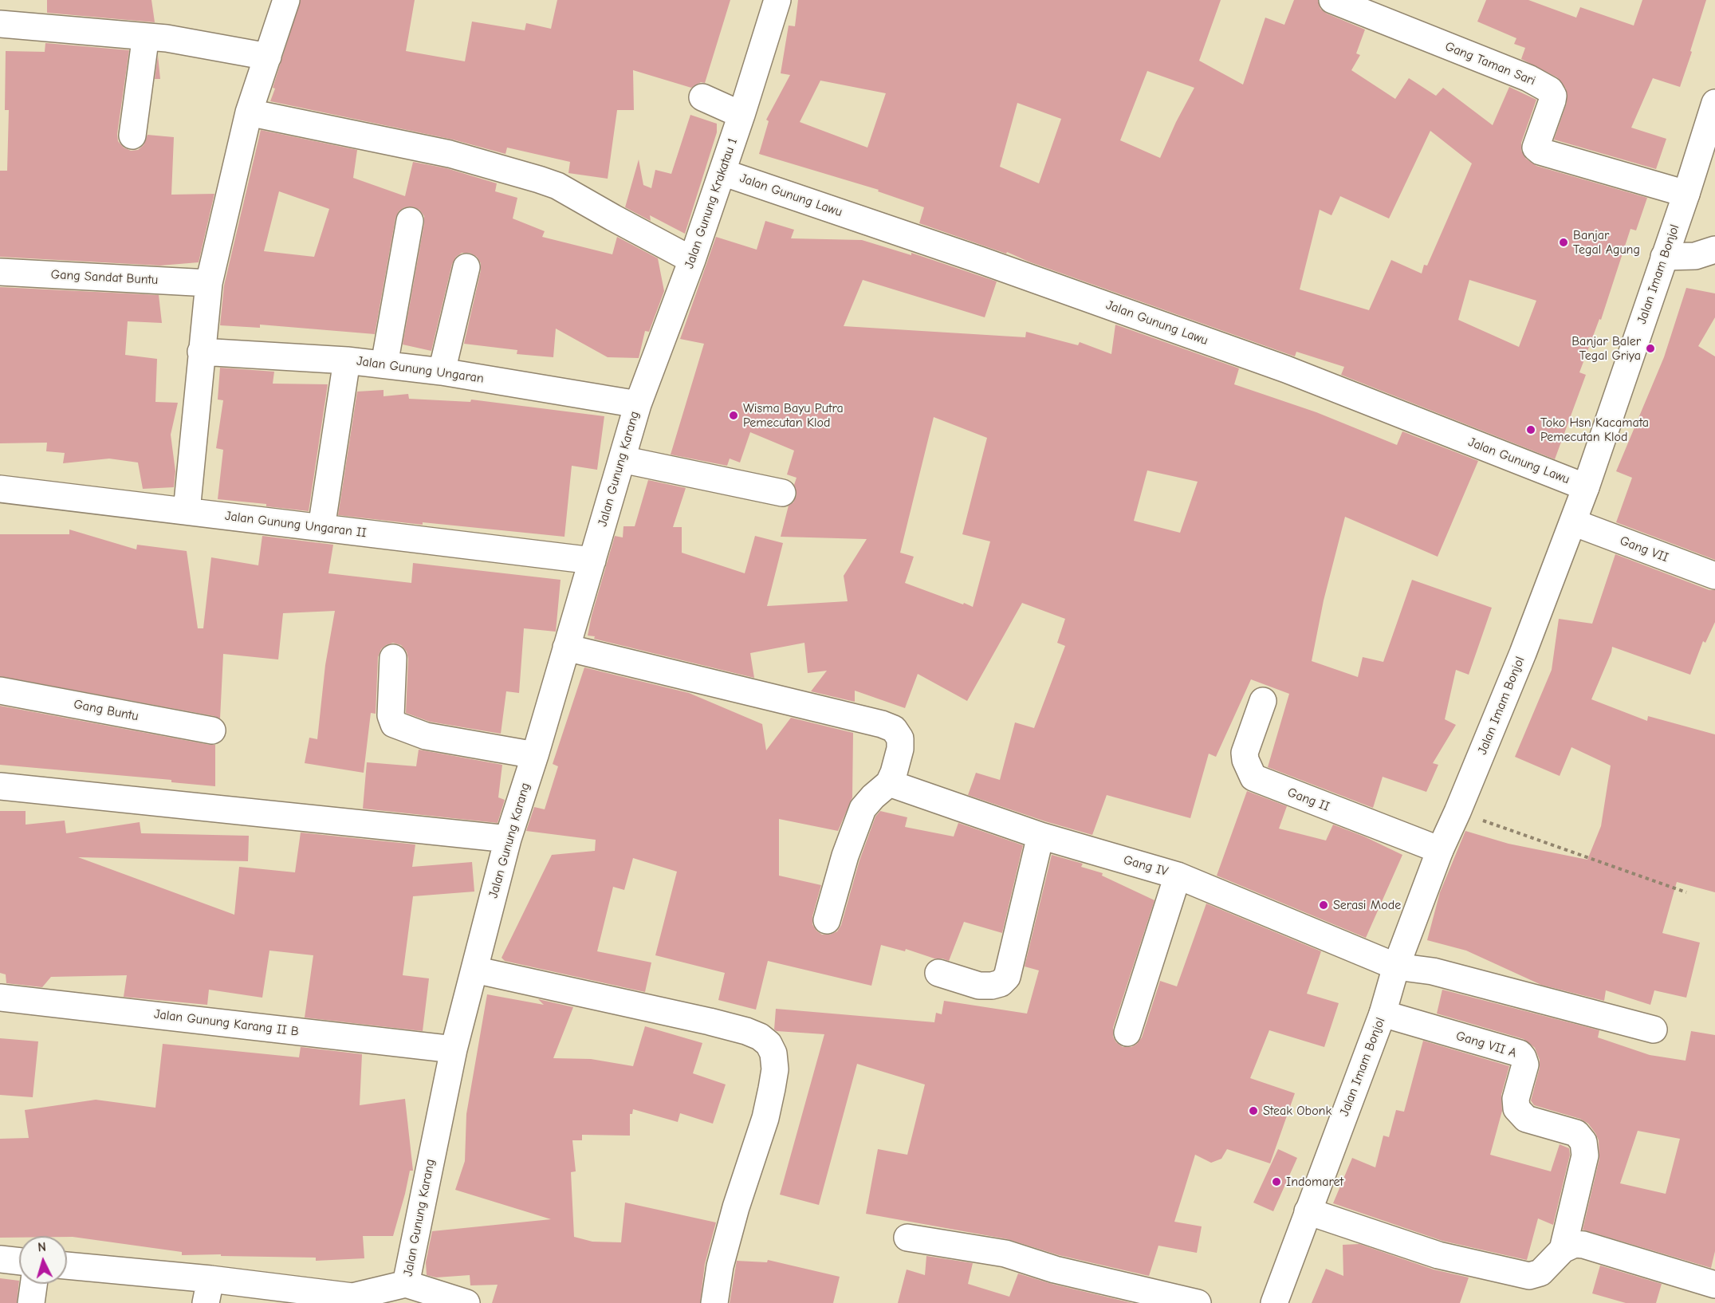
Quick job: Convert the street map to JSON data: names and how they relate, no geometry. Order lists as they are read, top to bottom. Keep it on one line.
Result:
{"streets":{"main road":["Gang Taman Sari","Jalan Gunung Lawu","Jalan Gunung Krakatau 1","Jalan Imam Bonjol","Gang Sandat Buntu","Jalan Gunung Ungaran","Jalan Gunung Karang","Jalan Gunung Ungaran II","Gang VII","Gang Buntu","Gang II","Gang IV","Jalan Gunung Karang II B","Gang VII A"]},"crossings":[["Gang Taman Sari","Jalan Imam Bonjol"],["Jalan Gunung Lawu","Jalan Gunung Krakatau 1"],["Jalan Gunung Lawu","Jalan Imam Bonjol"],["Jalan Gunung Krakatau 1","Jalan Gunung Ungaran"],["Jalan Gunung Krakatau 1","Jalan Gunung Karang"],["Jalan Imam Bonjol","Gang VII"],["Jalan Imam Bonjol","Gang II"],["Jalan Imam Bonjol","Gang IV"],["Jalan Imam Bonjol","Gang VII A"],["Jalan Gunung Ungaran","Jalan Gunung Karang"],["Jalan Gunung Karang","Jalan Gunung Ungaran II"],["Jalan Gunung Karang","Jalan Gunung Karang II B"]],"places":["Banjar Tegal Agung","Banjar Baler Tegal Griya","Wisma Bayu Putra Pemecutan Klod","Toko Hsn Kacamata Pemecutan Klod","Serasi Mode","Steak Obonk","Indomaret"],"north":"top"}
